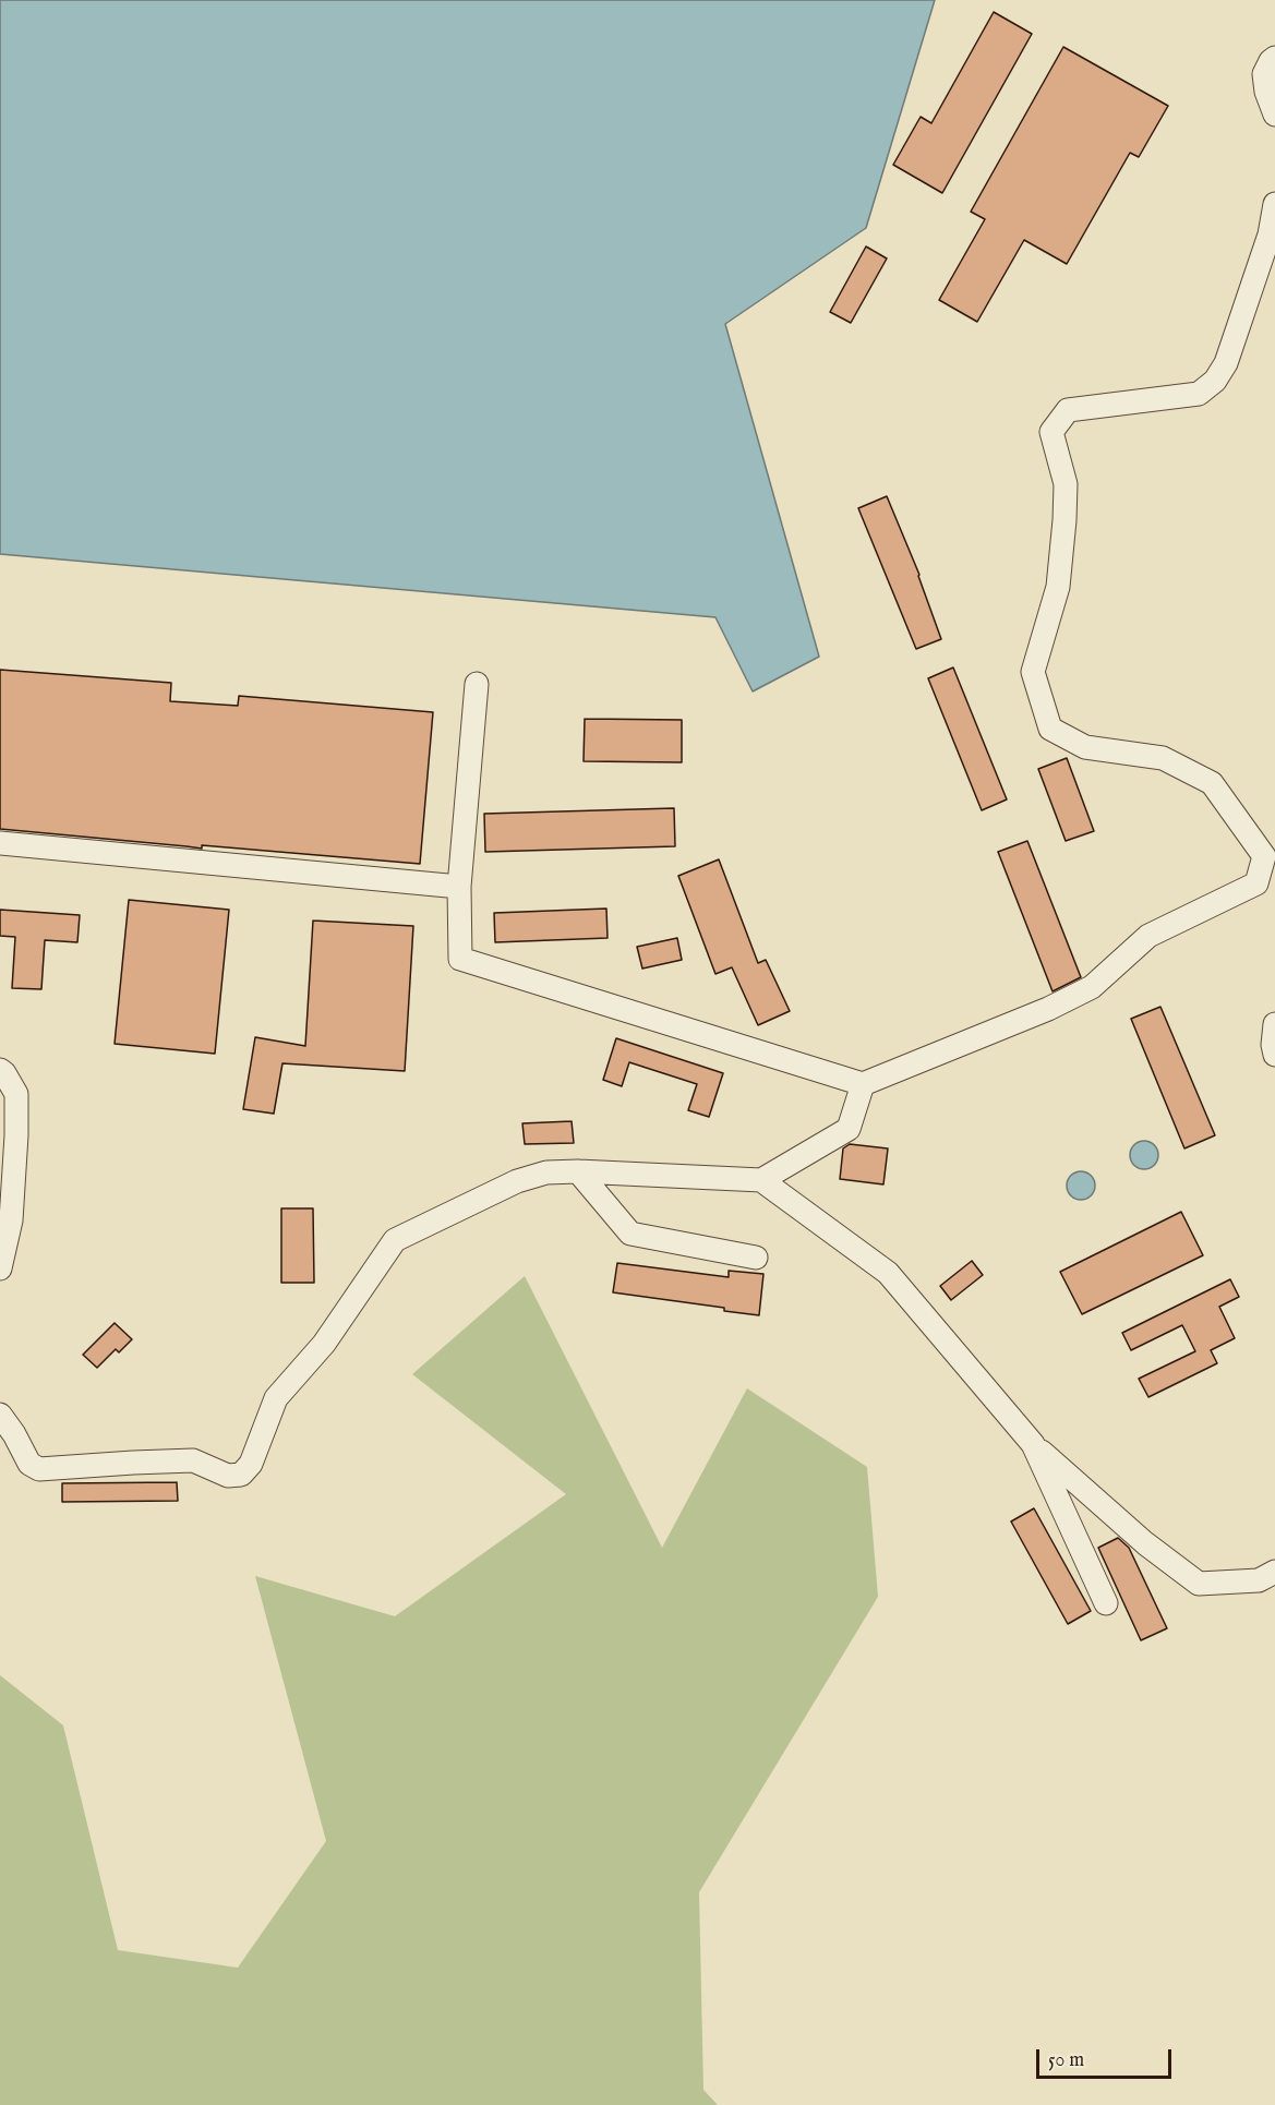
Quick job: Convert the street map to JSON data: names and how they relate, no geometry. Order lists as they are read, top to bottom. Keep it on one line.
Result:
{"scale_bar":"50 m"}
